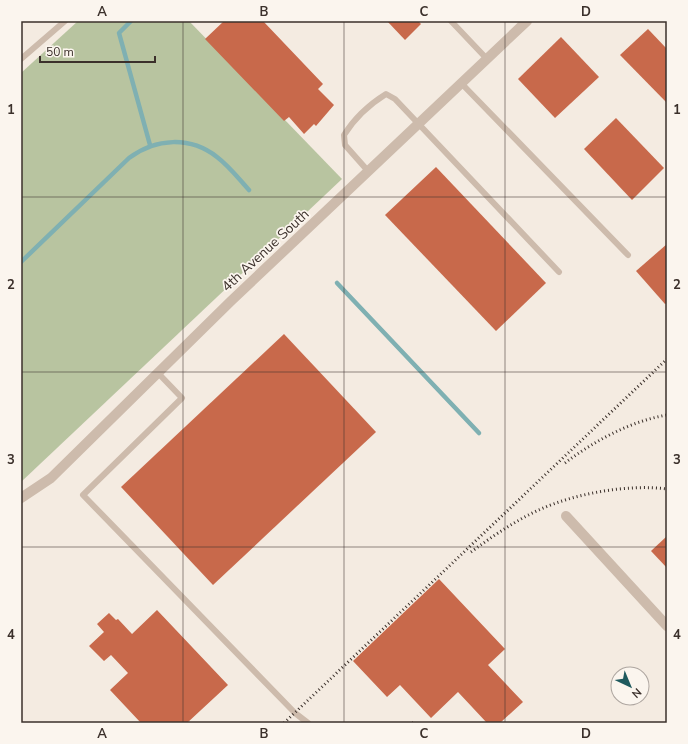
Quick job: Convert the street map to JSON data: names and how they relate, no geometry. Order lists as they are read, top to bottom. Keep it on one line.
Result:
{"streets":{"street":["4th Avenue South"]},"scale_bar":"50 m","north":"bottom right","grid":{"columns":["A","B","C","D"],"rows":["1","2","3","4"]}}
